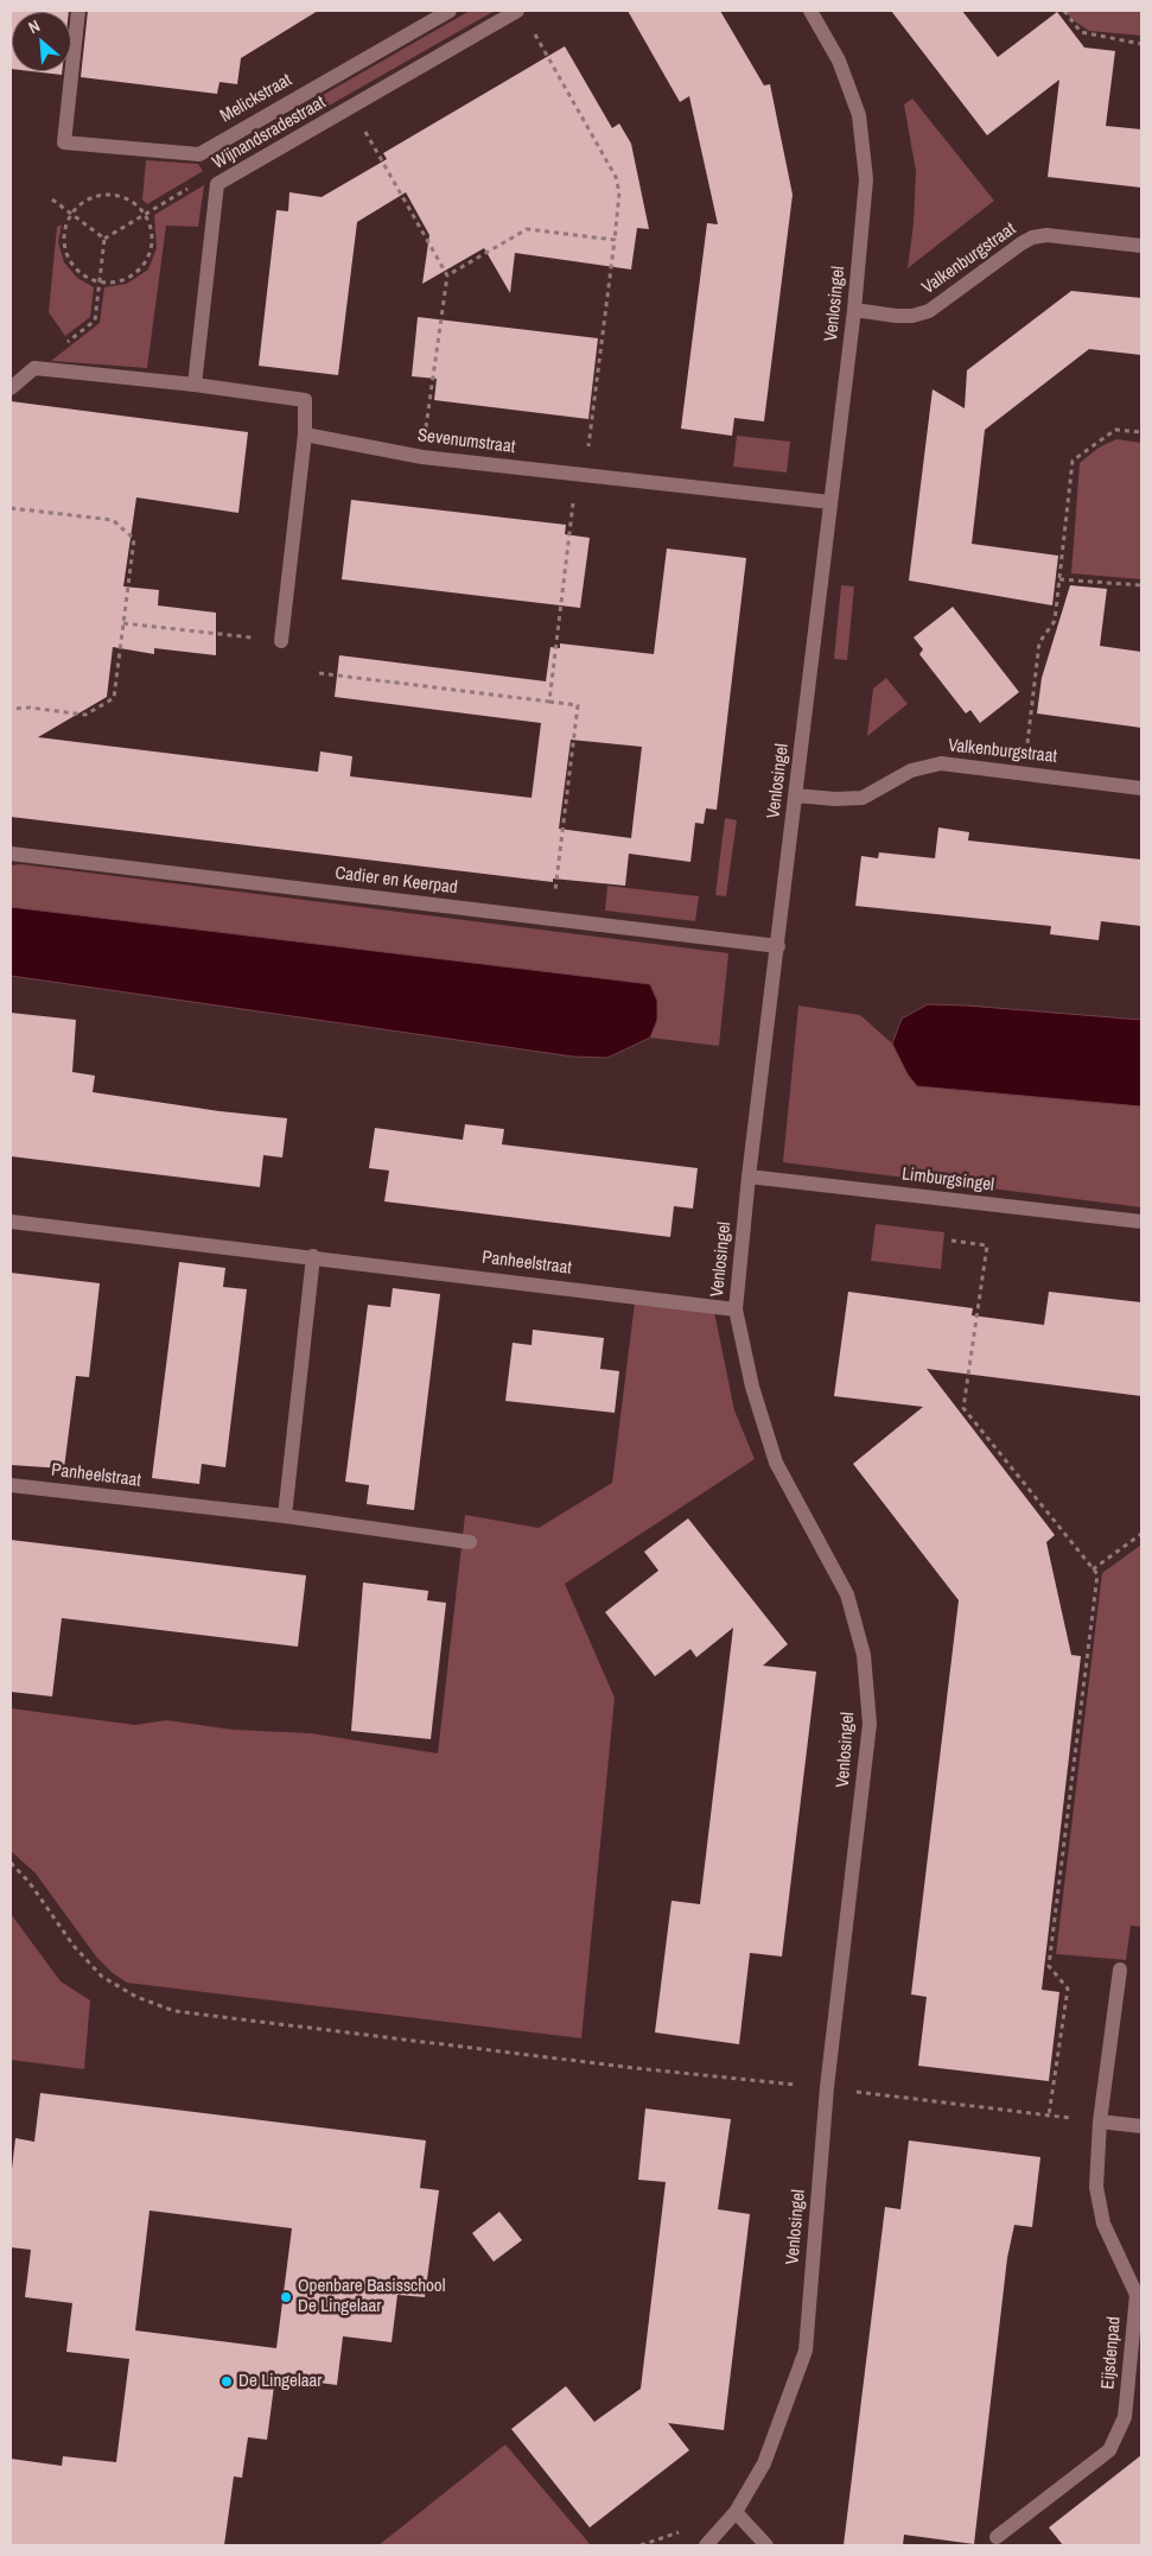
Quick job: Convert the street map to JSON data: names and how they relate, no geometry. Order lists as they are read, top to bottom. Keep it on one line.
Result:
{"streets":{"street":["Melickstraat","Wijnandsradestraat","Valkenburgstraat","Venlosingel","Sevenumstraat","Cadier en Keerpad","Limburgsingel","Panheelstraat","Eijsdenpad"]},"crossings":[["Valkenburgstraat","Venlosingel"],["Venlosingel","Sevenumstraat"],["Venlosingel","Cadier en Keerpad"],["Venlosingel","Limburgsingel"],["Venlosingel","Panheelstraat"]],"places":["Openbare Basisschool De Lingelaar","De Lingelaar"],"north":"top left"}
